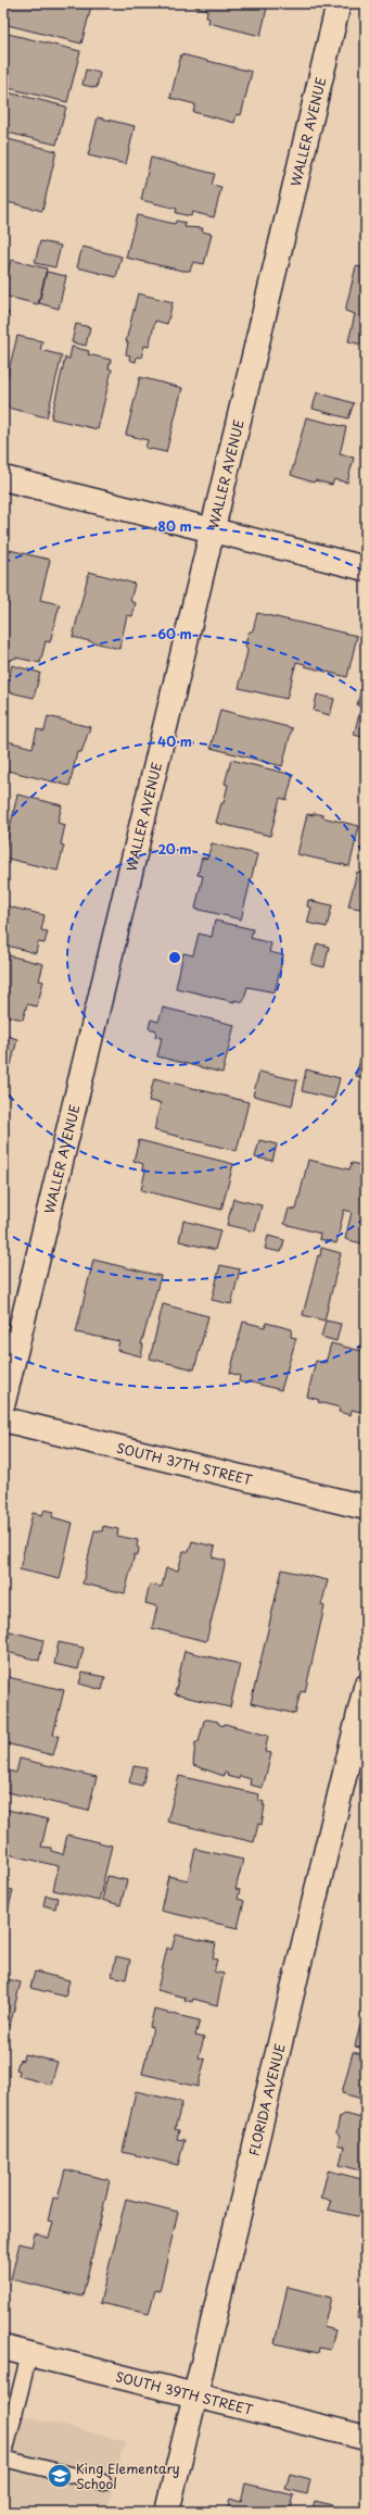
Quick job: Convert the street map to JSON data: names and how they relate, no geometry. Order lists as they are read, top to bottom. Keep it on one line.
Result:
{"streets":{"street":["WALLER AVENUE","SOUTH 37TH STREET","FLORIDA AVENUE","SOUTH 39TH STREET"]},"crossings":[["FLORIDA AVENUE","SOUTH 39TH STREET"]],"places":{"school or university":["King Elementary School"]},"rings":["80 m","60 m","40 m","20 m"]}
